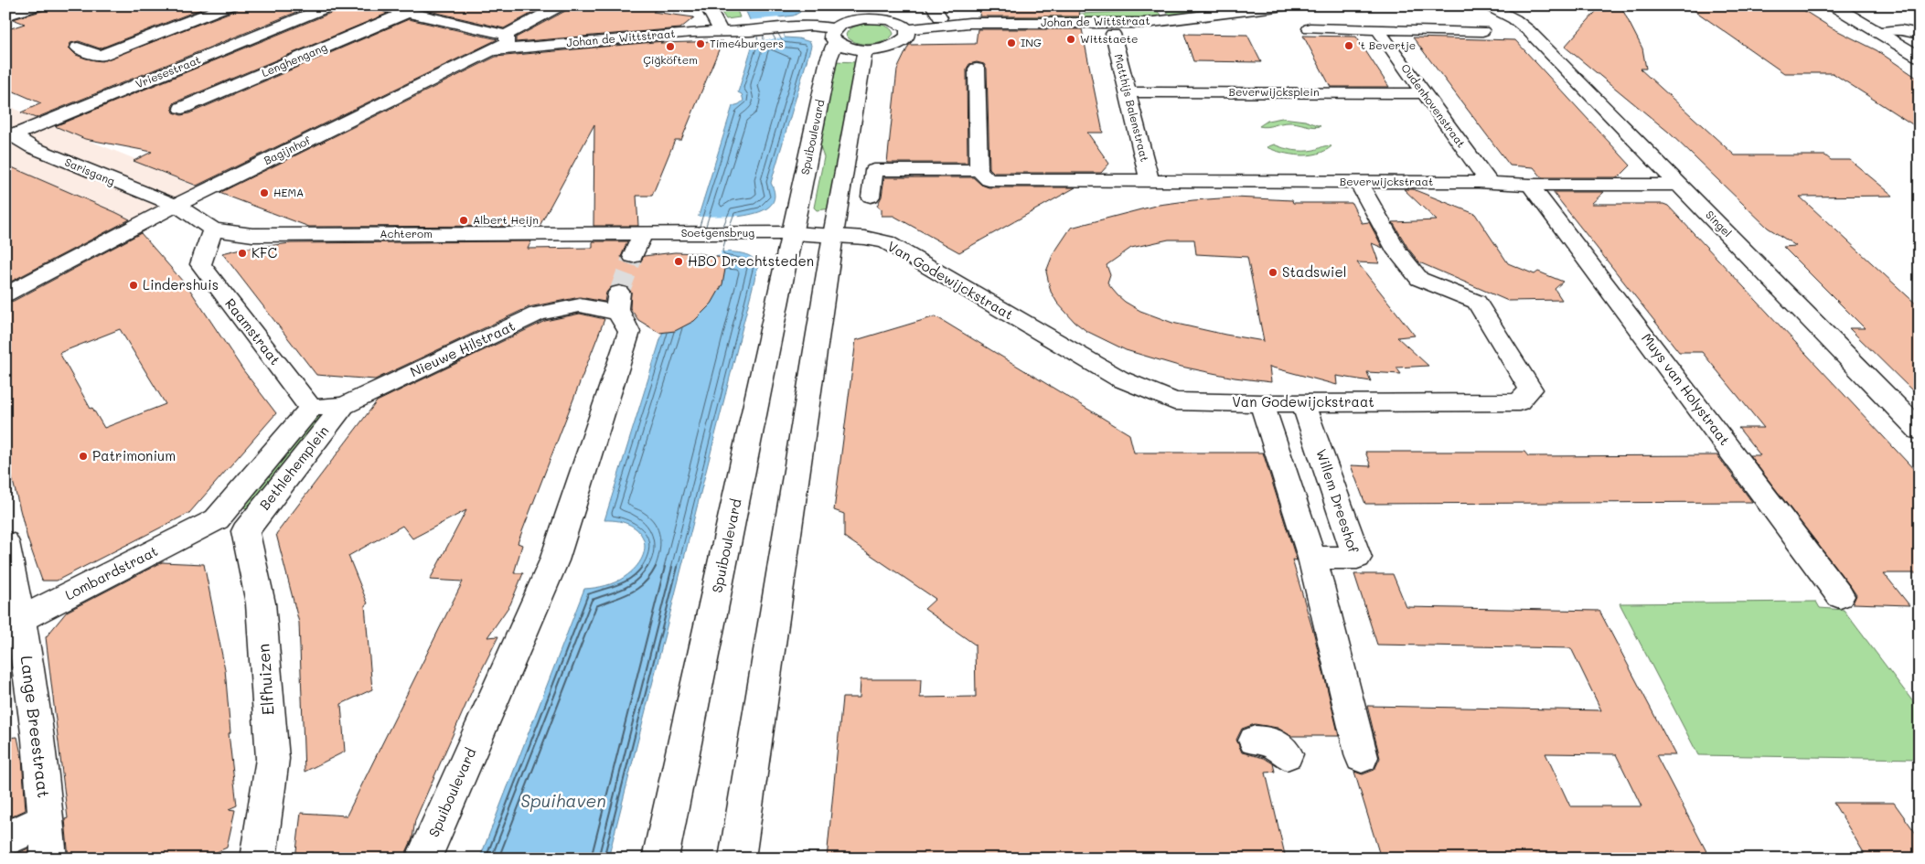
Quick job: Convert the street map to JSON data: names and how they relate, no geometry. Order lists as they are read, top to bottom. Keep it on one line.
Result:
{"streets":{"street":["Johan de Wittstraat","Lenghengang","Vriesestraat","Beverwijcksplein","Oudenhovenstraat","Matthijs Balenstraat","Spuiboulevard","Bagijnhof","Sarisgang","Beverwijckstraat","Singel","Soetgensbrug","Achterom","Van Godewijckstraat","Raamstraat","Nieuwe Hilstraat","Muys van Holystraat","Bethlehemplein","Willem Dreeshof","Lombardstraat","Elfhuizen","Lange Breestraat"]},"crossings":[["Johan de Wittstraat","Spuiboulevard"],["Johan de Wittstraat","Bagijnhof"],["Vriesestraat","Sarisgang"],["Beverwijcksplein","Oudenhovenstraat"],["Beverwijcksplein","Matthijs Balenstraat"],["Oudenhovenstraat","Beverwijckstraat"],["Matthijs Balenstraat","Beverwijckstraat"],["Spuiboulevard","Soetgensbrug"],["Spuiboulevard","Nieuwe Hilstraat"],["Bagijnhof","Sarisgang"],["Bagijnhof","Achterom"],["Sarisgang","Achterom"],["Beverwijckstraat","Singel"],["Beverwijckstraat","Van Godewijckstraat"],["Beverwijckstraat","Muys van Holystraat"],["Soetgensbrug","Achterom"],["Achterom","Raamstraat"],["Van Godewijckstraat","Willem Dreeshof"],["Raamstraat","Nieuwe Hilstraat"],["Raamstraat","Bethlehemplein"],["Nieuwe Hilstraat","Bethlehemplein"],["Bethlehemplein","Lombardstraat"],["Bethlehemplein","Elfhuizen"],["Lombardstraat","Elfhuizen"],["Lombardstraat","Lange Breestraat"]],"water":["Spuihaven"],"places":["Wittstaete","ING","Time4burgers","'t Bevertje","Çiğköftem","HEMA","Albert Heijn","KFC","HBO Drechtsteden","Stadswiel","Lindershuis","Patrimonium"]}
